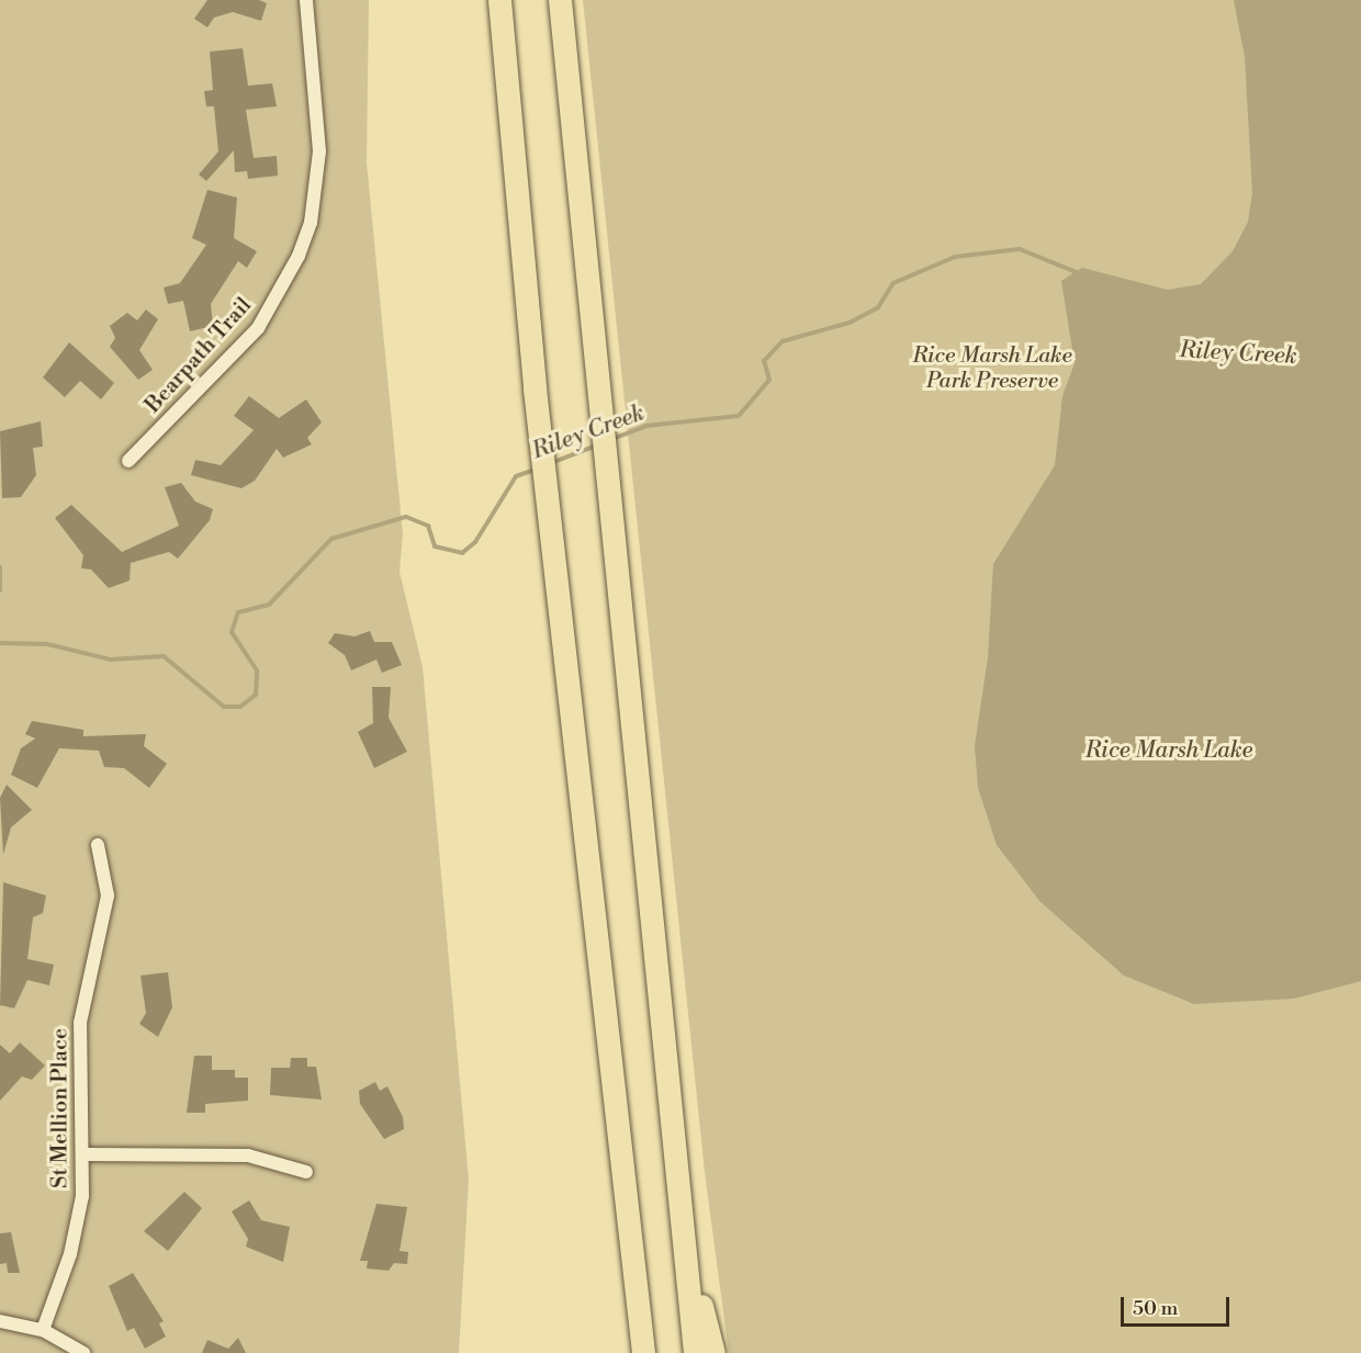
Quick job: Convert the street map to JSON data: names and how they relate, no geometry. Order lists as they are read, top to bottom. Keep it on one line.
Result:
{"streets":{"street":["Bearpath Trail","St Mellion Place"]},"water":["Riley Creek","Rice Marsh Lake"],"parks":["Rice Marsh Lake Park Preserve"],"scale_bar":"50 m"}
